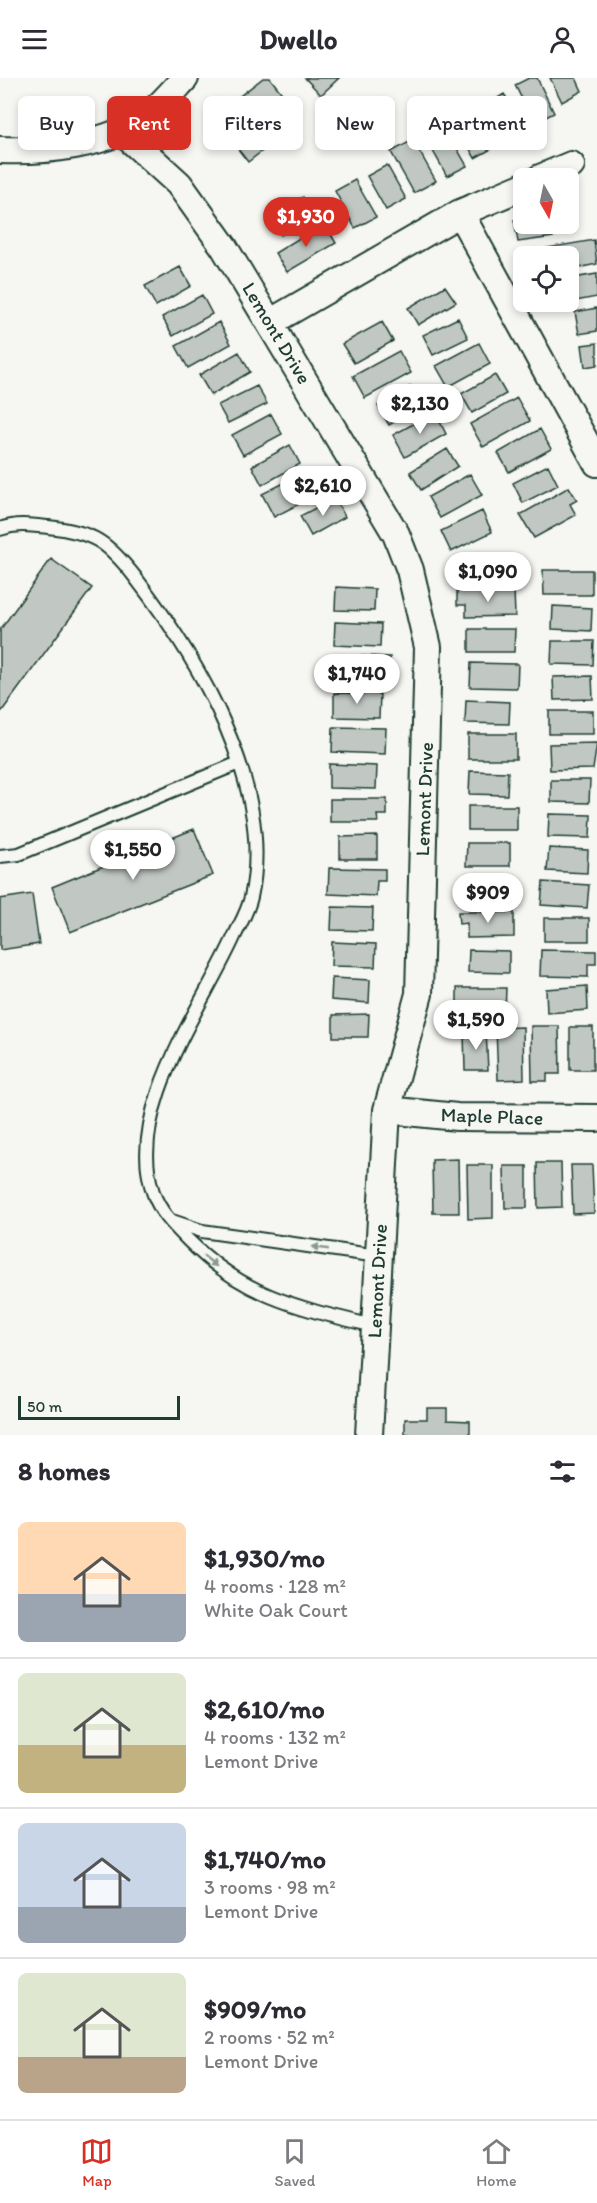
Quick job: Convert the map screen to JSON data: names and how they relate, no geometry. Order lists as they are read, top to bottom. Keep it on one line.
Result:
{"streets":{"street":["Lemont Drive","Maple Place"]},"crossings":[["Lemont Drive","Maple Place"]],"scale_bar":"50 m","north":"bottom","page":{"header":"Dwello","chip":["Buy","Rent","Filters","New","Apartment"],"price":["$1,930","$2,130","$2,610","$1,090","$1,740","$1,550","$909","$1,590"],"scale":"50 m","heading":"8 homes","list":[{"name":"$1,930/mo","note":"4 rooms · 128 m² · White Oak Court"},{"name":"$2,610/mo","note":"4 rooms · 132 m² · Lemont Drive"},{"name":"$1,740/mo","note":"3 rooms · 98 m² · Lemont Drive"},{"name":"$909/mo","note":"2 rooms · 52 m² · Lemont Drive"}],"tabs":["Map","Saved","Home"]}}
